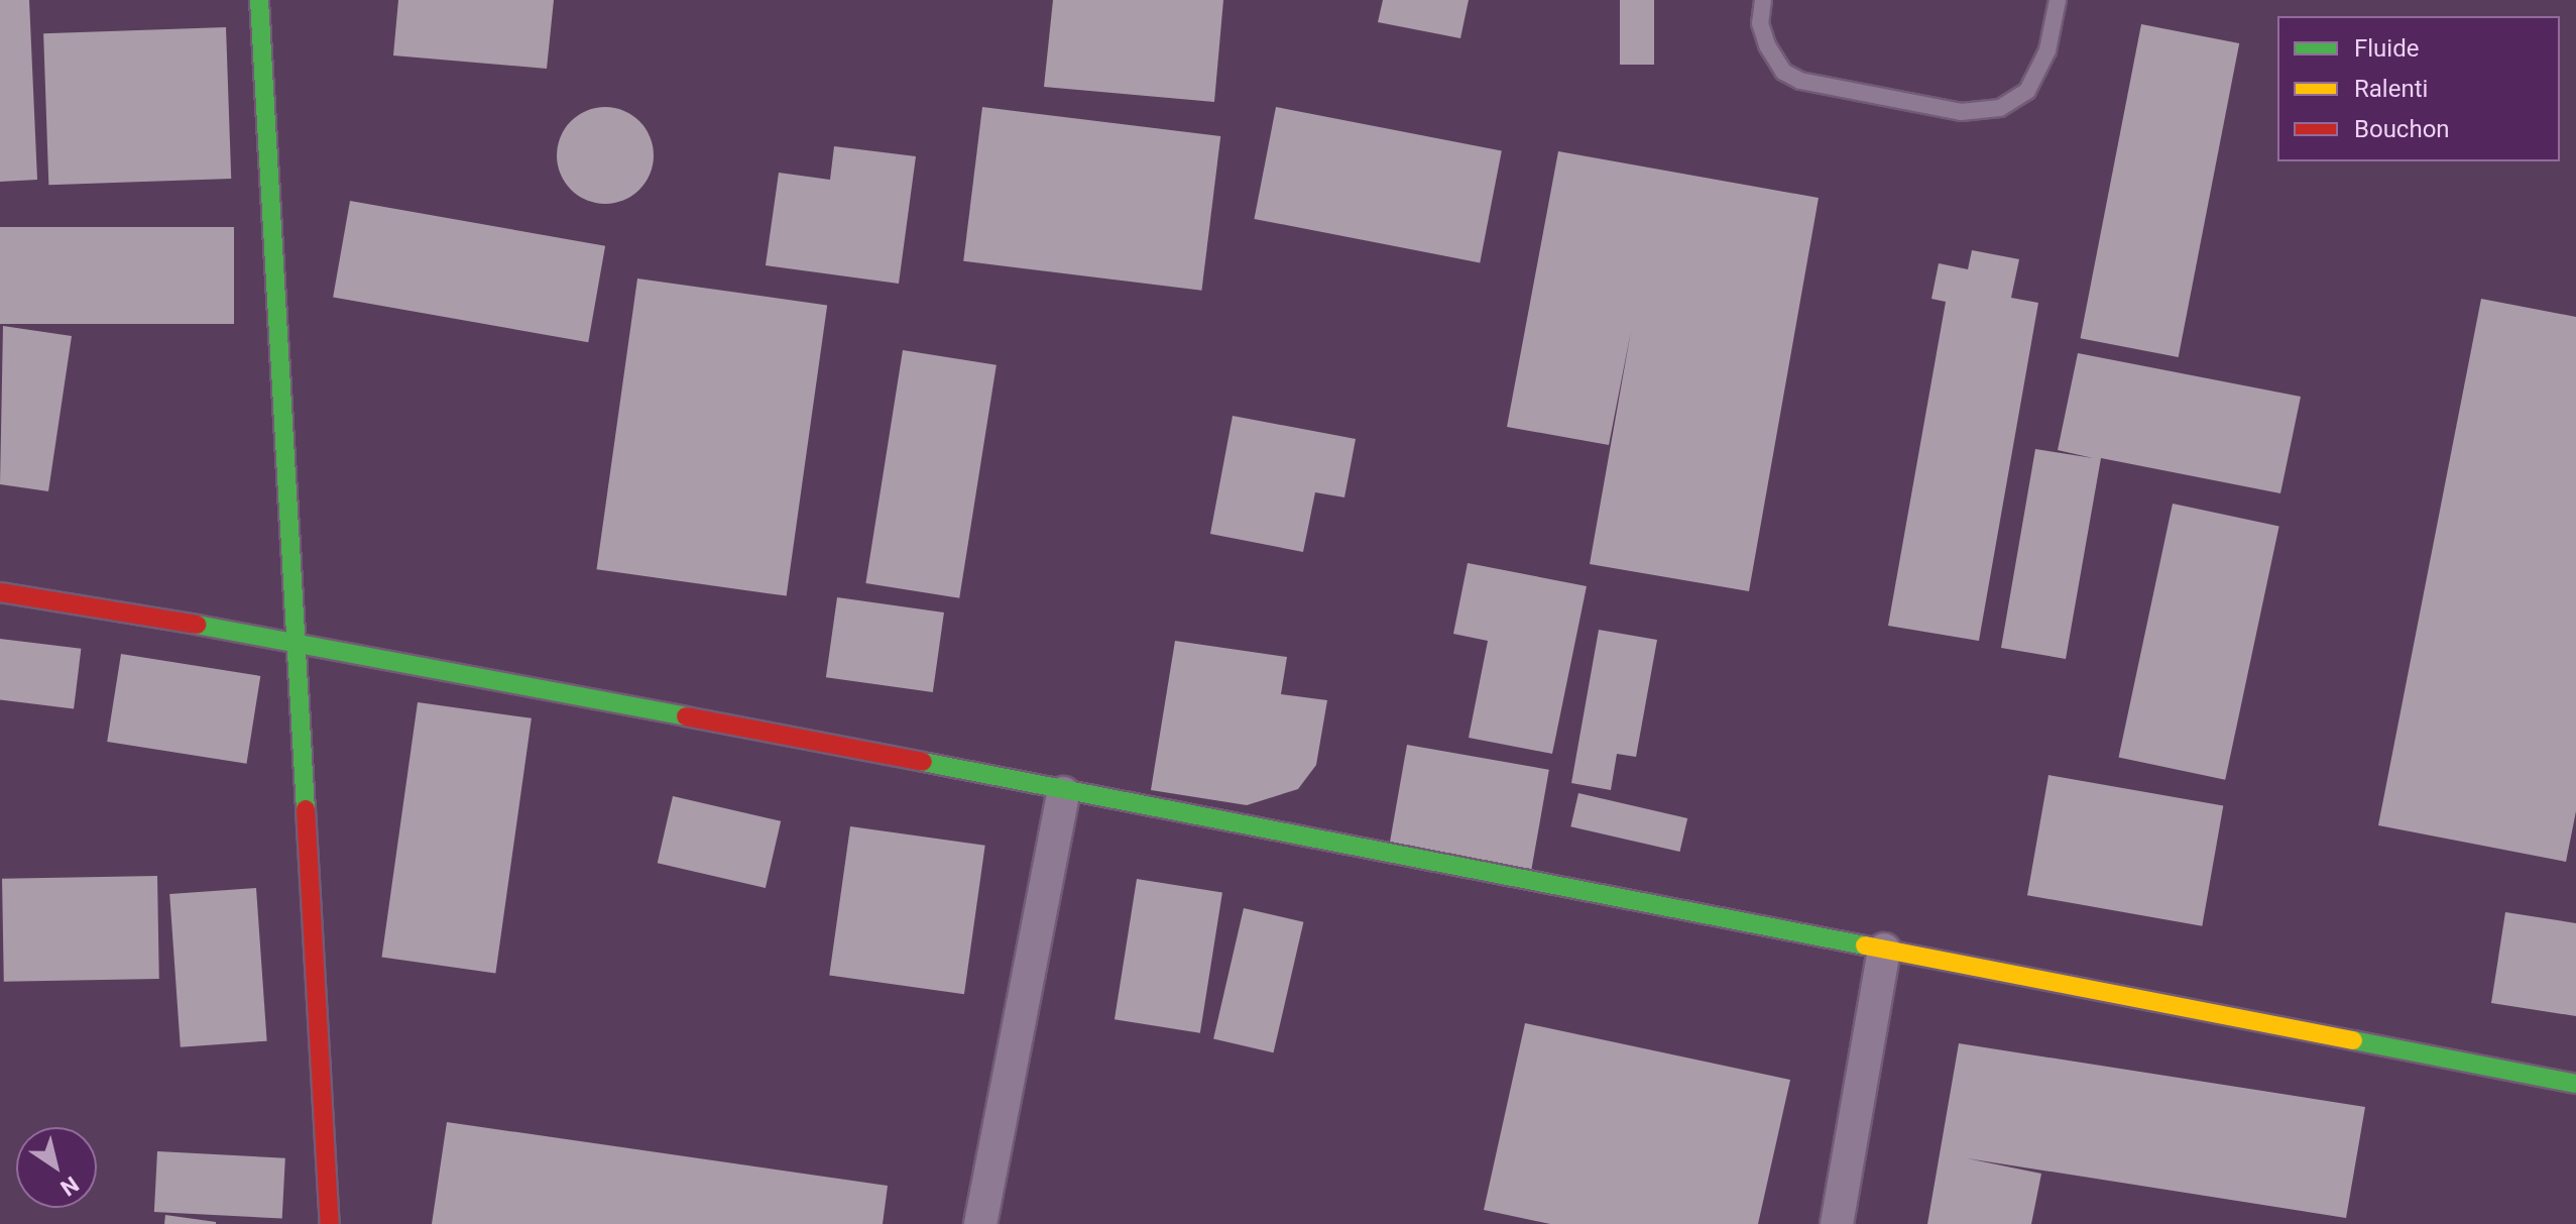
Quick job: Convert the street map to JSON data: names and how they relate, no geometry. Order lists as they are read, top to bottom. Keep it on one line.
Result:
{"legend":["Fluide","Ralenti","Bouchon"],"north":"bottom right"}
